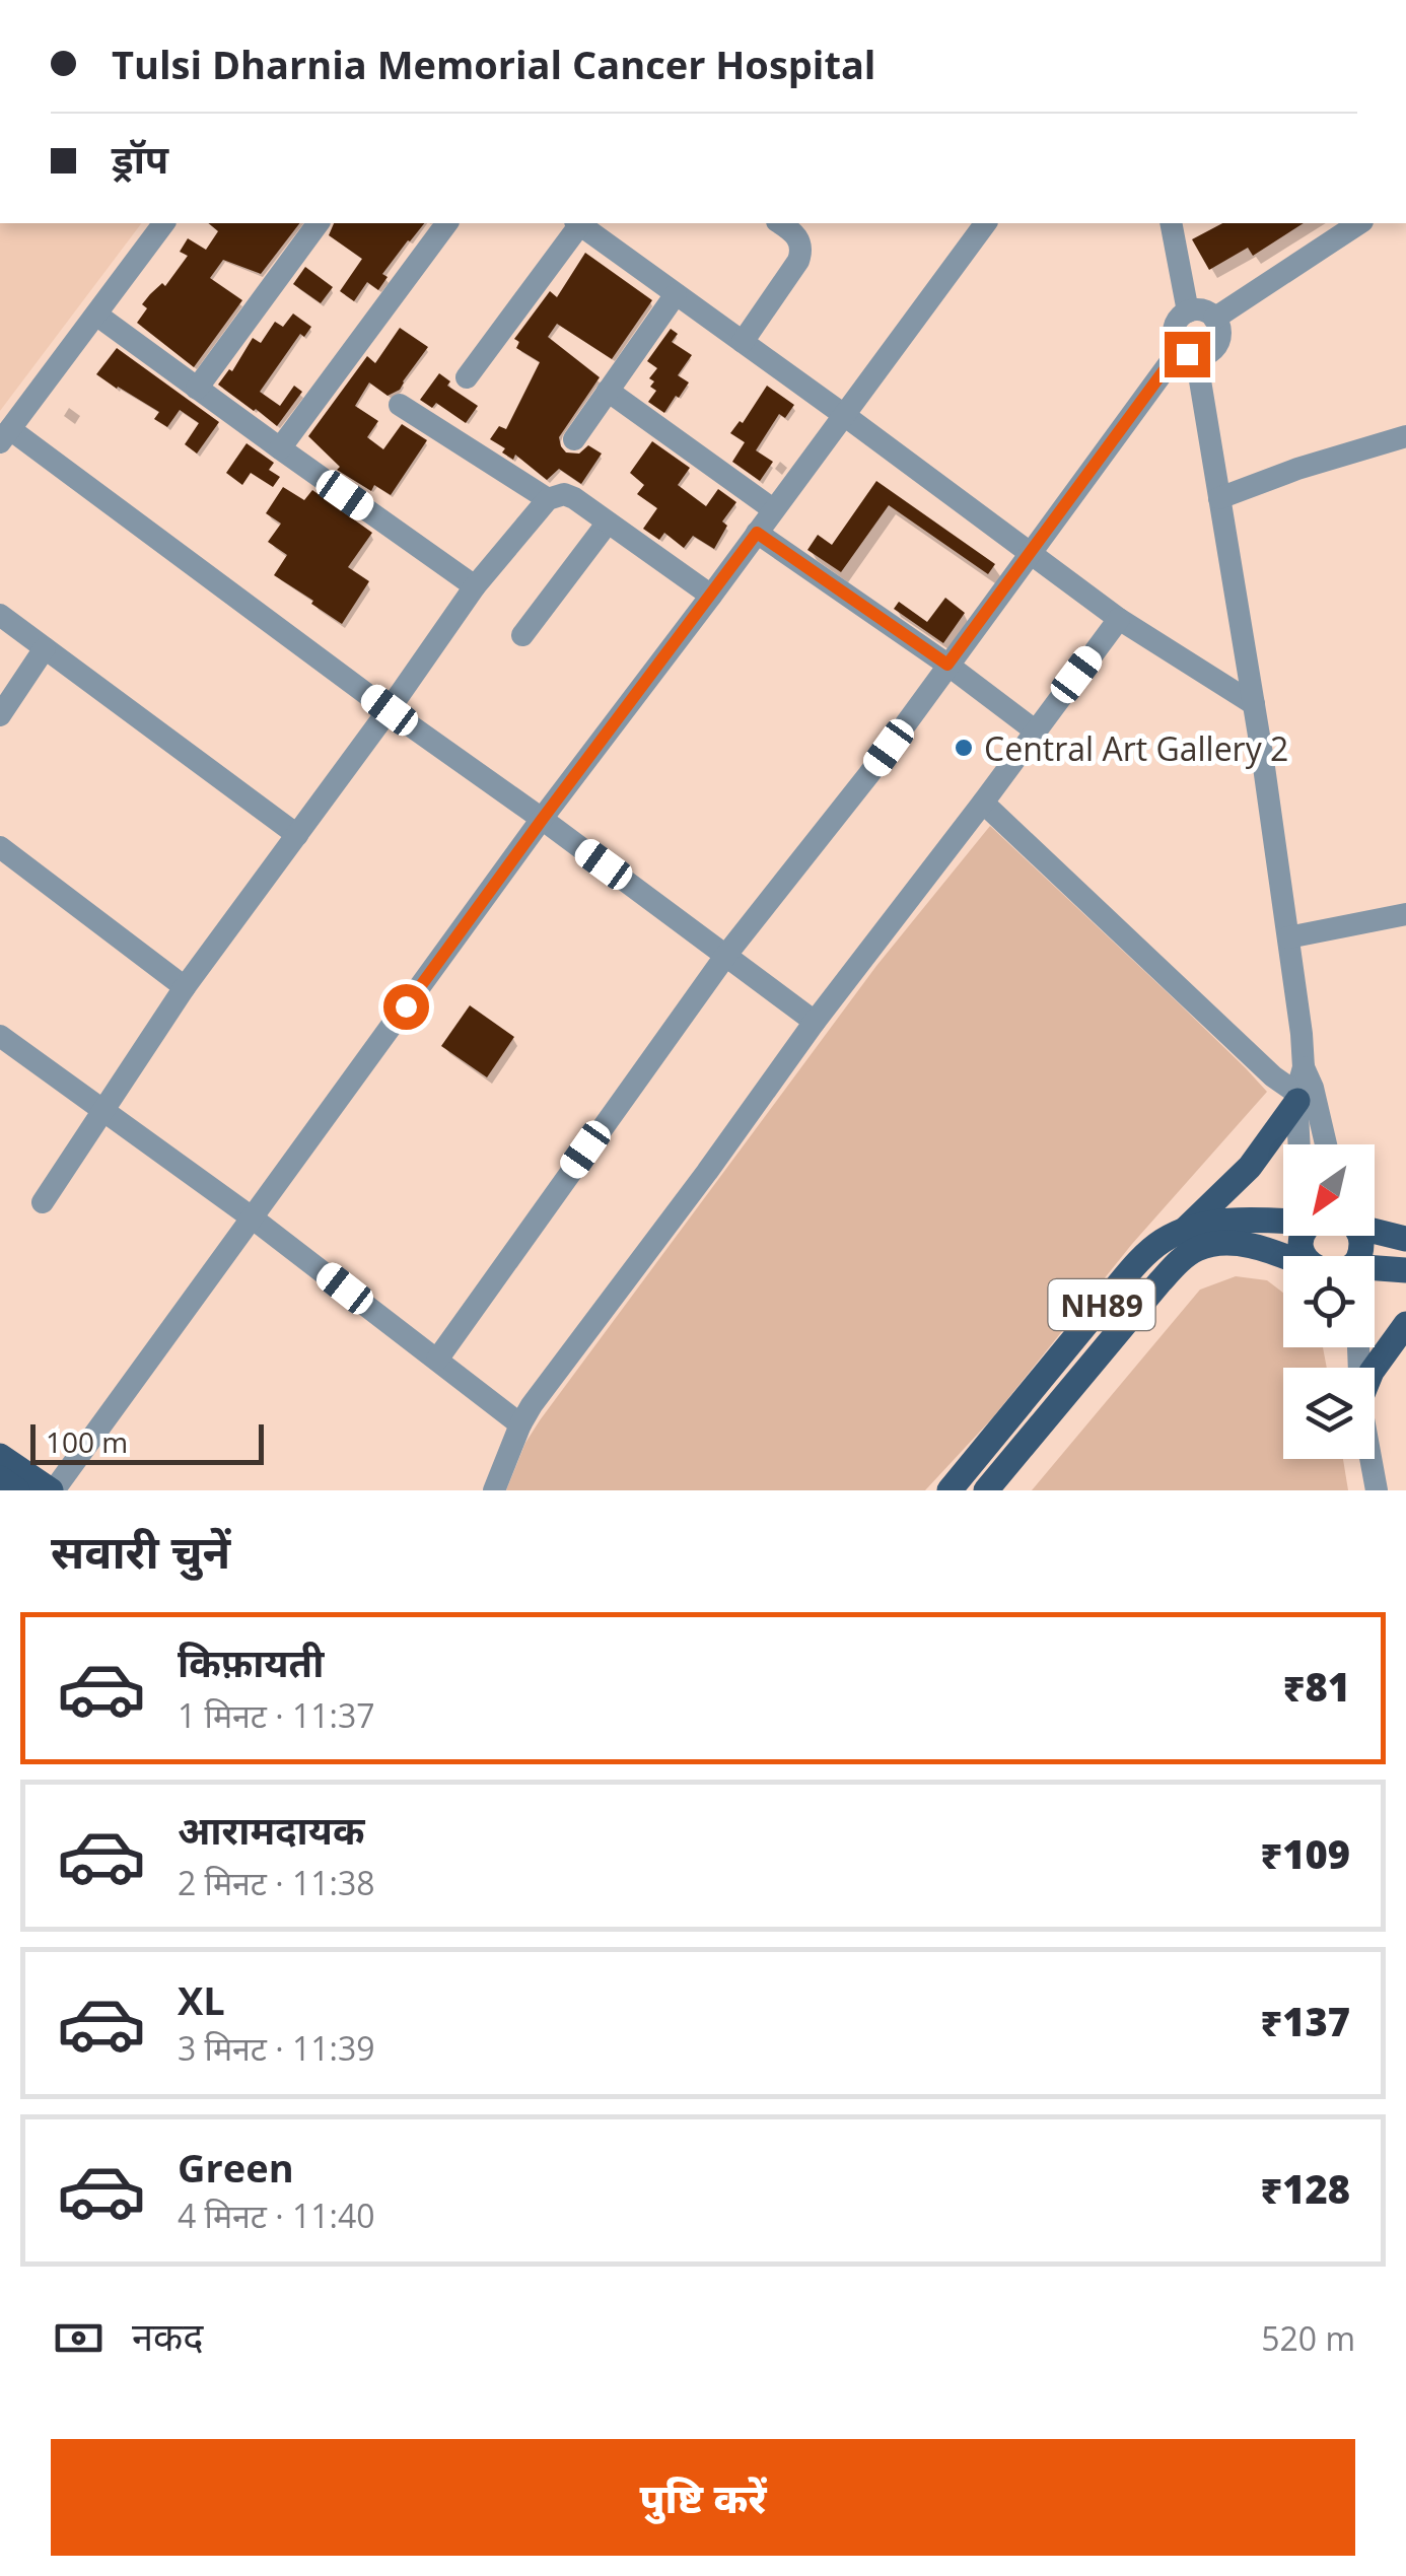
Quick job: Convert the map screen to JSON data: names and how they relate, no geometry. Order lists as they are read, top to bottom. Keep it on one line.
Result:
{"streets":{"main road":["NH89"]},"places":["Central Art Gallery 2"],"scale_bar":"100 m","north":"bottom left","page":{"banner":["Tulsi Dharnia Memorial Cancer Hospital","ड्रॉप"],"scale":"100 m","heading":"सवारी चुनें","list":[{"name":"किफ़ायती","note":"1 मिनट · 11:37","value":"₹81"},{"name":"आरामदायक","note":"2 मिनट · 11:38","value":"₹109"},{"name":"XL","note":"3 मिनट · 11:39","value":"₹137"},{"name":"Green","note":"4 मिनट · 11:40","value":"₹128"}],"pay":["नकद","520 m"],"buttons":"पुष्टि करें"}}
